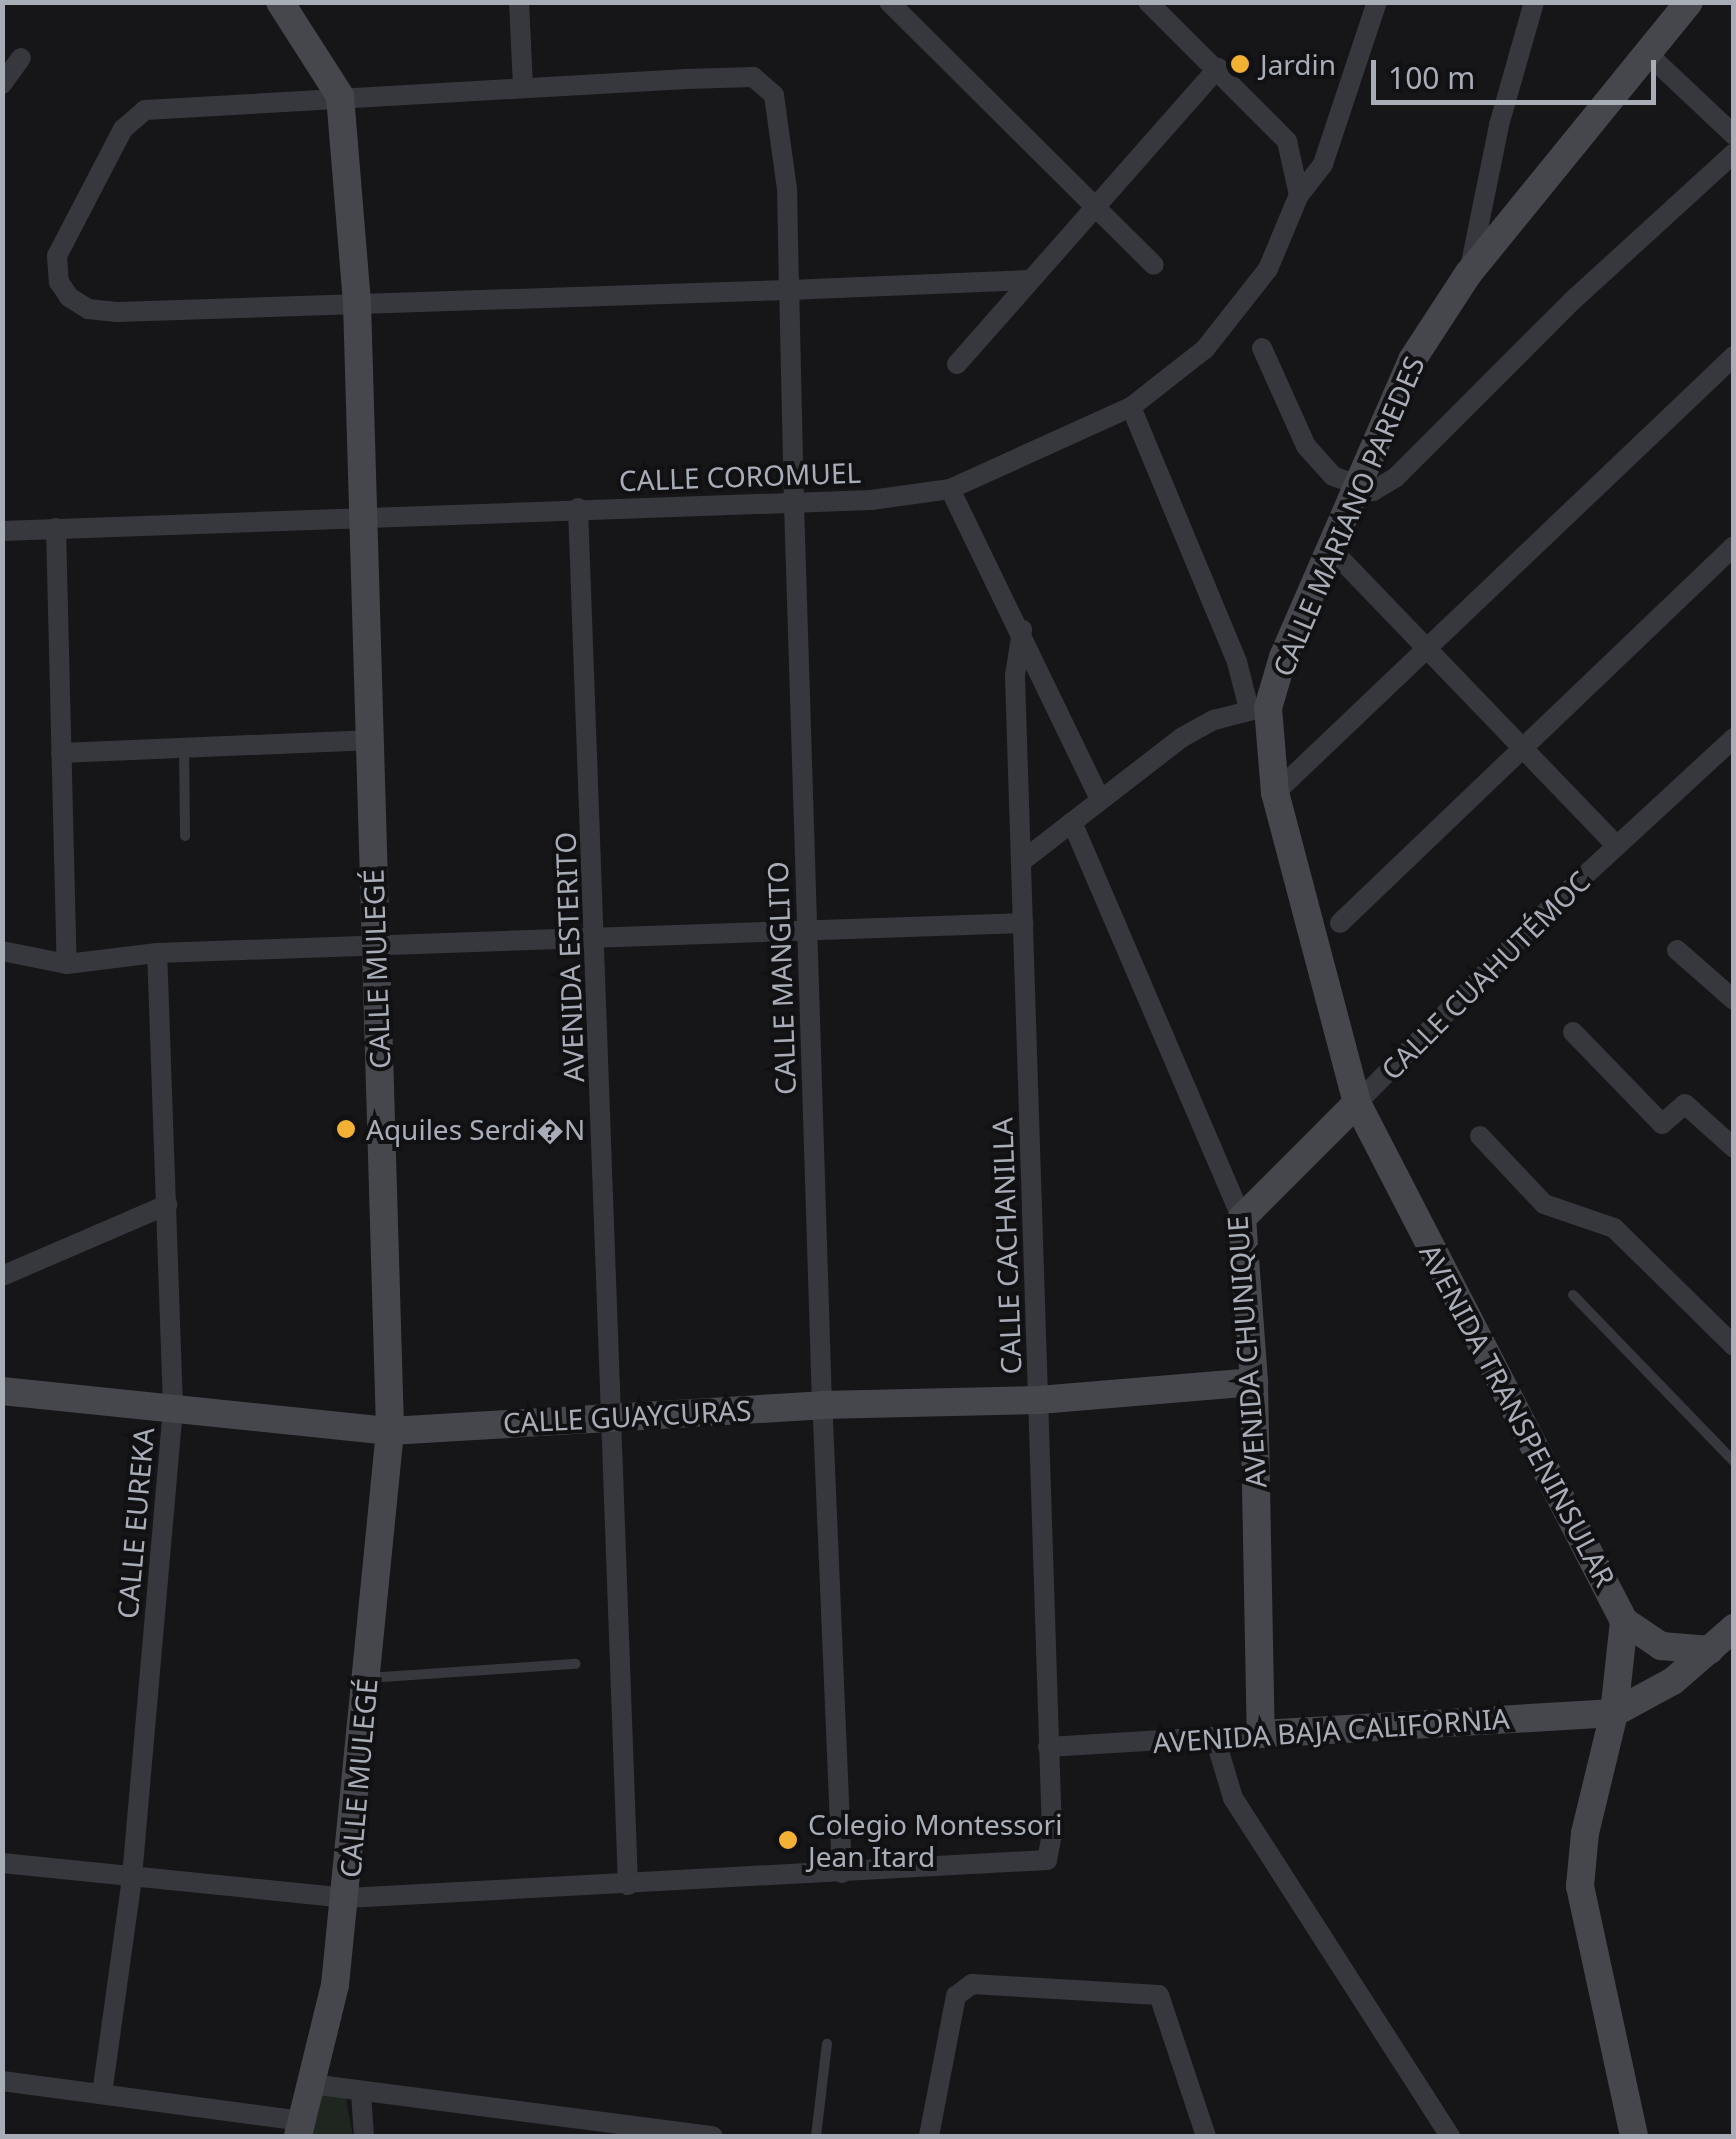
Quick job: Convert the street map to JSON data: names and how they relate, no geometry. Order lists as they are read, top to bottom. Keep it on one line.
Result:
{"streets":{"street":["CALLE COROMUEL","CALLE MARIANO PAREDES","AVENIDA ESTERITO","CALLE MULEGÉ","CALLE CUAHUTÉMOC","CALLE MANGLITO","CALLE CACHANILLA","AVENIDA CHUNIQUE","AVENIDA TRANSPENINSULAR","CALLE GUAYCURAS","CALLE EUREKA","AVENIDA BAJA CALIFORNIA"]},"crossings":[["CALLE COROMUEL","AVENIDA ESTERITO"],["CALLE COROMUEL","CALLE MULEGÉ"],["CALLE COROMUEL","CALLE MANGLITO"],["CALLE MARIANO PAREDES","AVENIDA TRANSPENINSULAR"],["AVENIDA ESTERITO","CALLE GUAYCURAS"],["CALLE MULEGÉ","CALLE GUAYCURAS"],["CALLE CUAHUTÉMOC","AVENIDA CHUNIQUE"],["CALLE CUAHUTÉMOC","AVENIDA TRANSPENINSULAR"],["CALLE MANGLITO","CALLE CACHANILLA"],["CALLE MANGLITO","CALLE GUAYCURAS"],["CALLE CACHANILLA","CALLE GUAYCURAS"],["CALLE CACHANILLA","AVENIDA BAJA CALIFORNIA"],["AVENIDA CHUNIQUE","CALLE GUAYCURAS"],["AVENIDA CHUNIQUE","AVENIDA BAJA CALIFORNIA"],["AVENIDA TRANSPENINSULAR","AVENIDA BAJA CALIFORNIA"],["CALLE GUAYCURAS","CALLE EUREKA"]],"places":["Jardin","Aquiles Serdi�N","Colegio Montessori Jean Itard"],"scale_bar":"100 m"}
